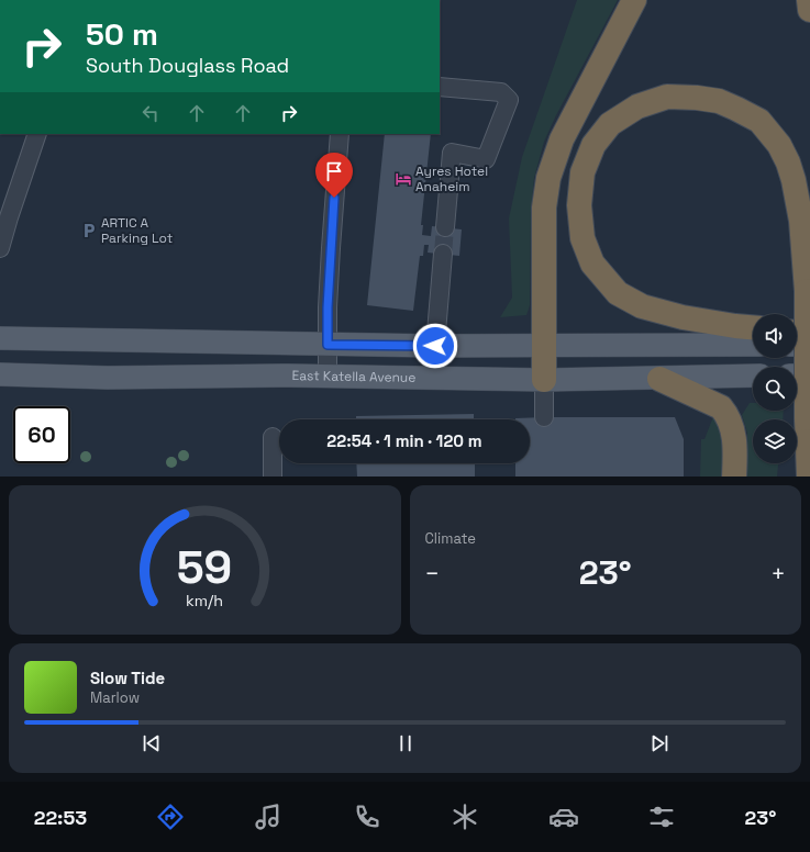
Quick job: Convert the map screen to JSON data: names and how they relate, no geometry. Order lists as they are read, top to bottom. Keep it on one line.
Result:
{"streets":{"main road":["East Katella Avenue"]},"places":{"hotel":["Ayres Hotel Anaheim"],"parking":["ARTIC A Parking Lot"]},"page":{"turn":["50 m","South Douglass Road"],"limit":"60","trip":"22:54 · 1 min · 120 m","tile":"Climate","heat":["−","23°","+"],"song":["Slow Tide","Marlow"],"tabs":["22:53","23°"],"gauge":["59","km/h"]}}
